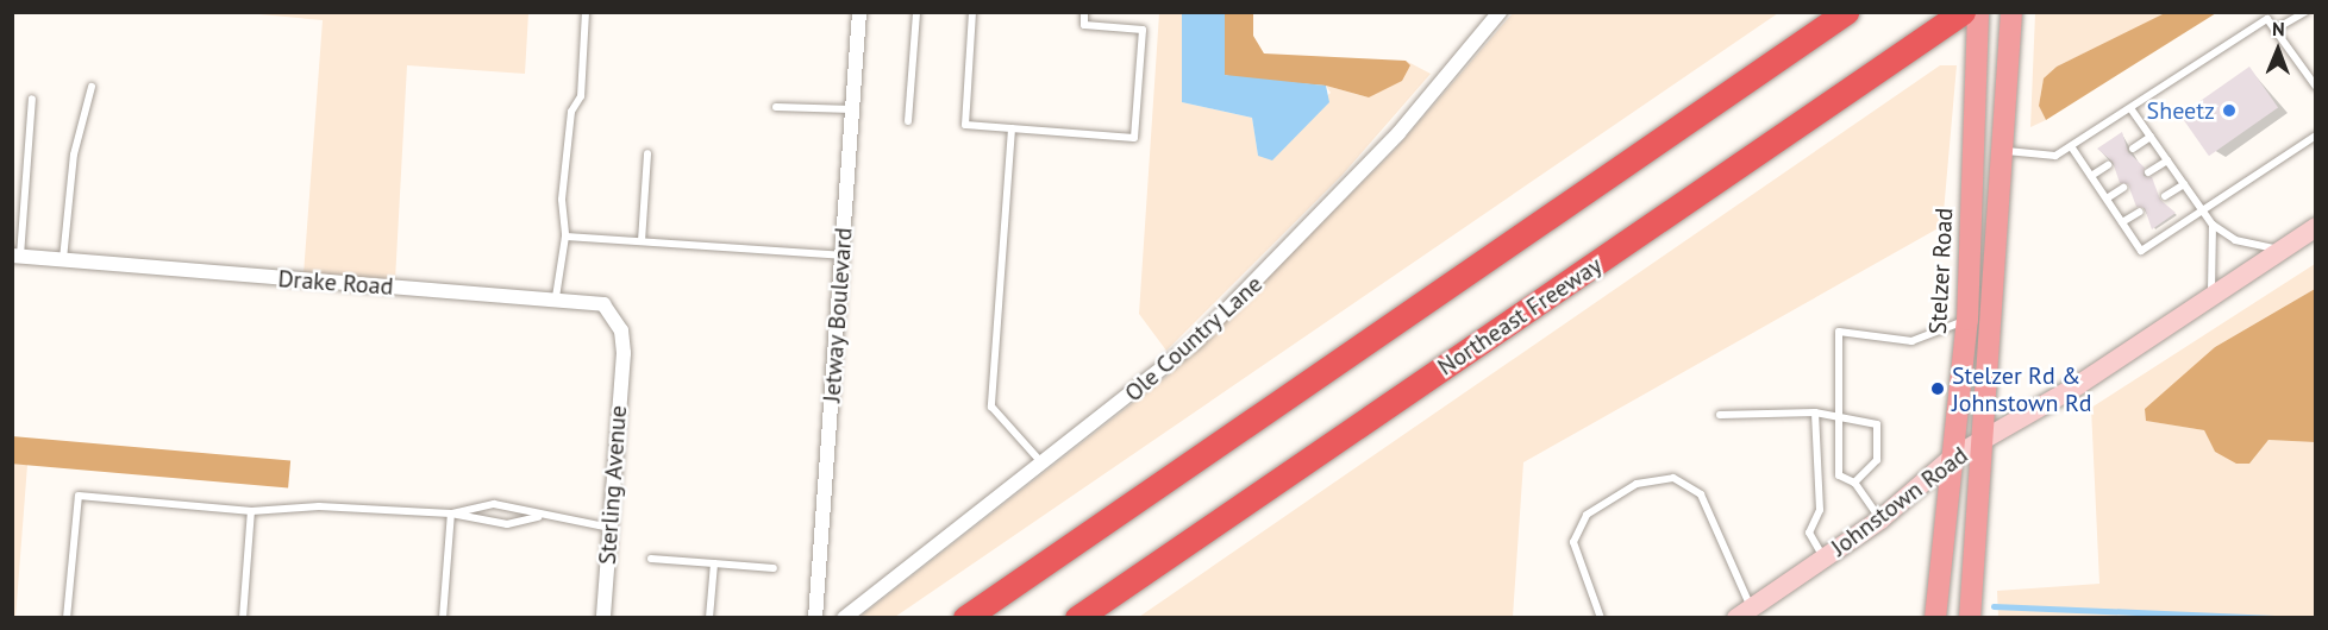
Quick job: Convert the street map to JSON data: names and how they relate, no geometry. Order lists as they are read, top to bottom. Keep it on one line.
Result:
{"streets":{"highway":["Northeast Freeway"],"main road":["Stelzer Road","Johnstown Road"],"street":["Drake Road","Jetway Boulevard","Ole Country Lane","Sterling Avenue"]},"crossings":[["Stelzer Road","Johnstown Road"],["Drake Road","Sterling Avenue"]],"places":["Sheetz","Stelzer Rd & Johnstown Rd"],"north":"top"}
